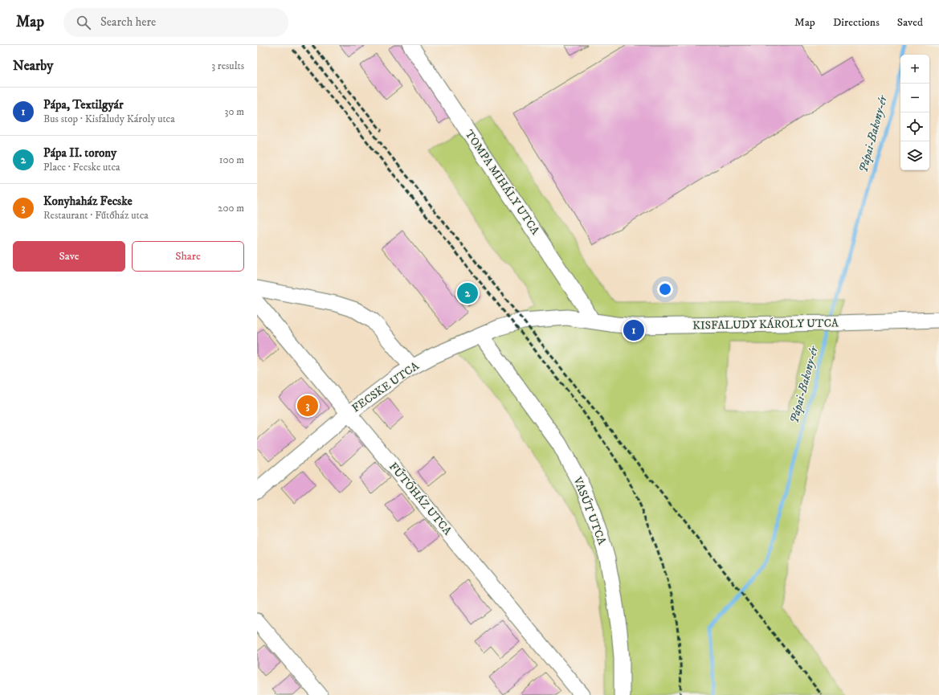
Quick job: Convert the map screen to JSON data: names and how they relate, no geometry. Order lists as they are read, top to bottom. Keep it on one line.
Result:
{"streets":{"street":["TOMPA MIHÁLY UTCA","KISFALUDY KÁROLY UTCA","FECSKE UTCA","FŰTŐHÁZ UTCA","VASÚT UTCA"]},"crossings":[["TOMPA MIHÁLY UTCA","KISFALUDY KÁROLY UTCA"],["TOMPA MIHÁLY UTCA","FECSKE UTCA"],["KISFALUDY KÁROLY UTCA","FECSKE UTCA"],["FECSKE UTCA","FŰTŐHÁZ UTCA"],["FECSKE UTCA","VASÚT UTCA"]],"water":["Pápai-Bakony-ér"],"page":{"header":"Map","search":"Search here","nav":["Map","Directions","Saved"],"heading":["Nearby","3 results"],"map_buttons":["+","−"],"list":[{"mark":"1","name":"Pápa, Textilgyár","note":"Bus stop · Kisfaludy Károly utca","value":"30 m"},{"mark":"2","name":"Pápa II. torony","note":"Place · Fecske utca","value":"100 m"},{"mark":"3","name":"Konyhaház Fecske","note":"Restaurant · Fűtőház utca","value":"200 m"}],"buttons":["Save","Share"],"pins":["2","1","3"]}}
